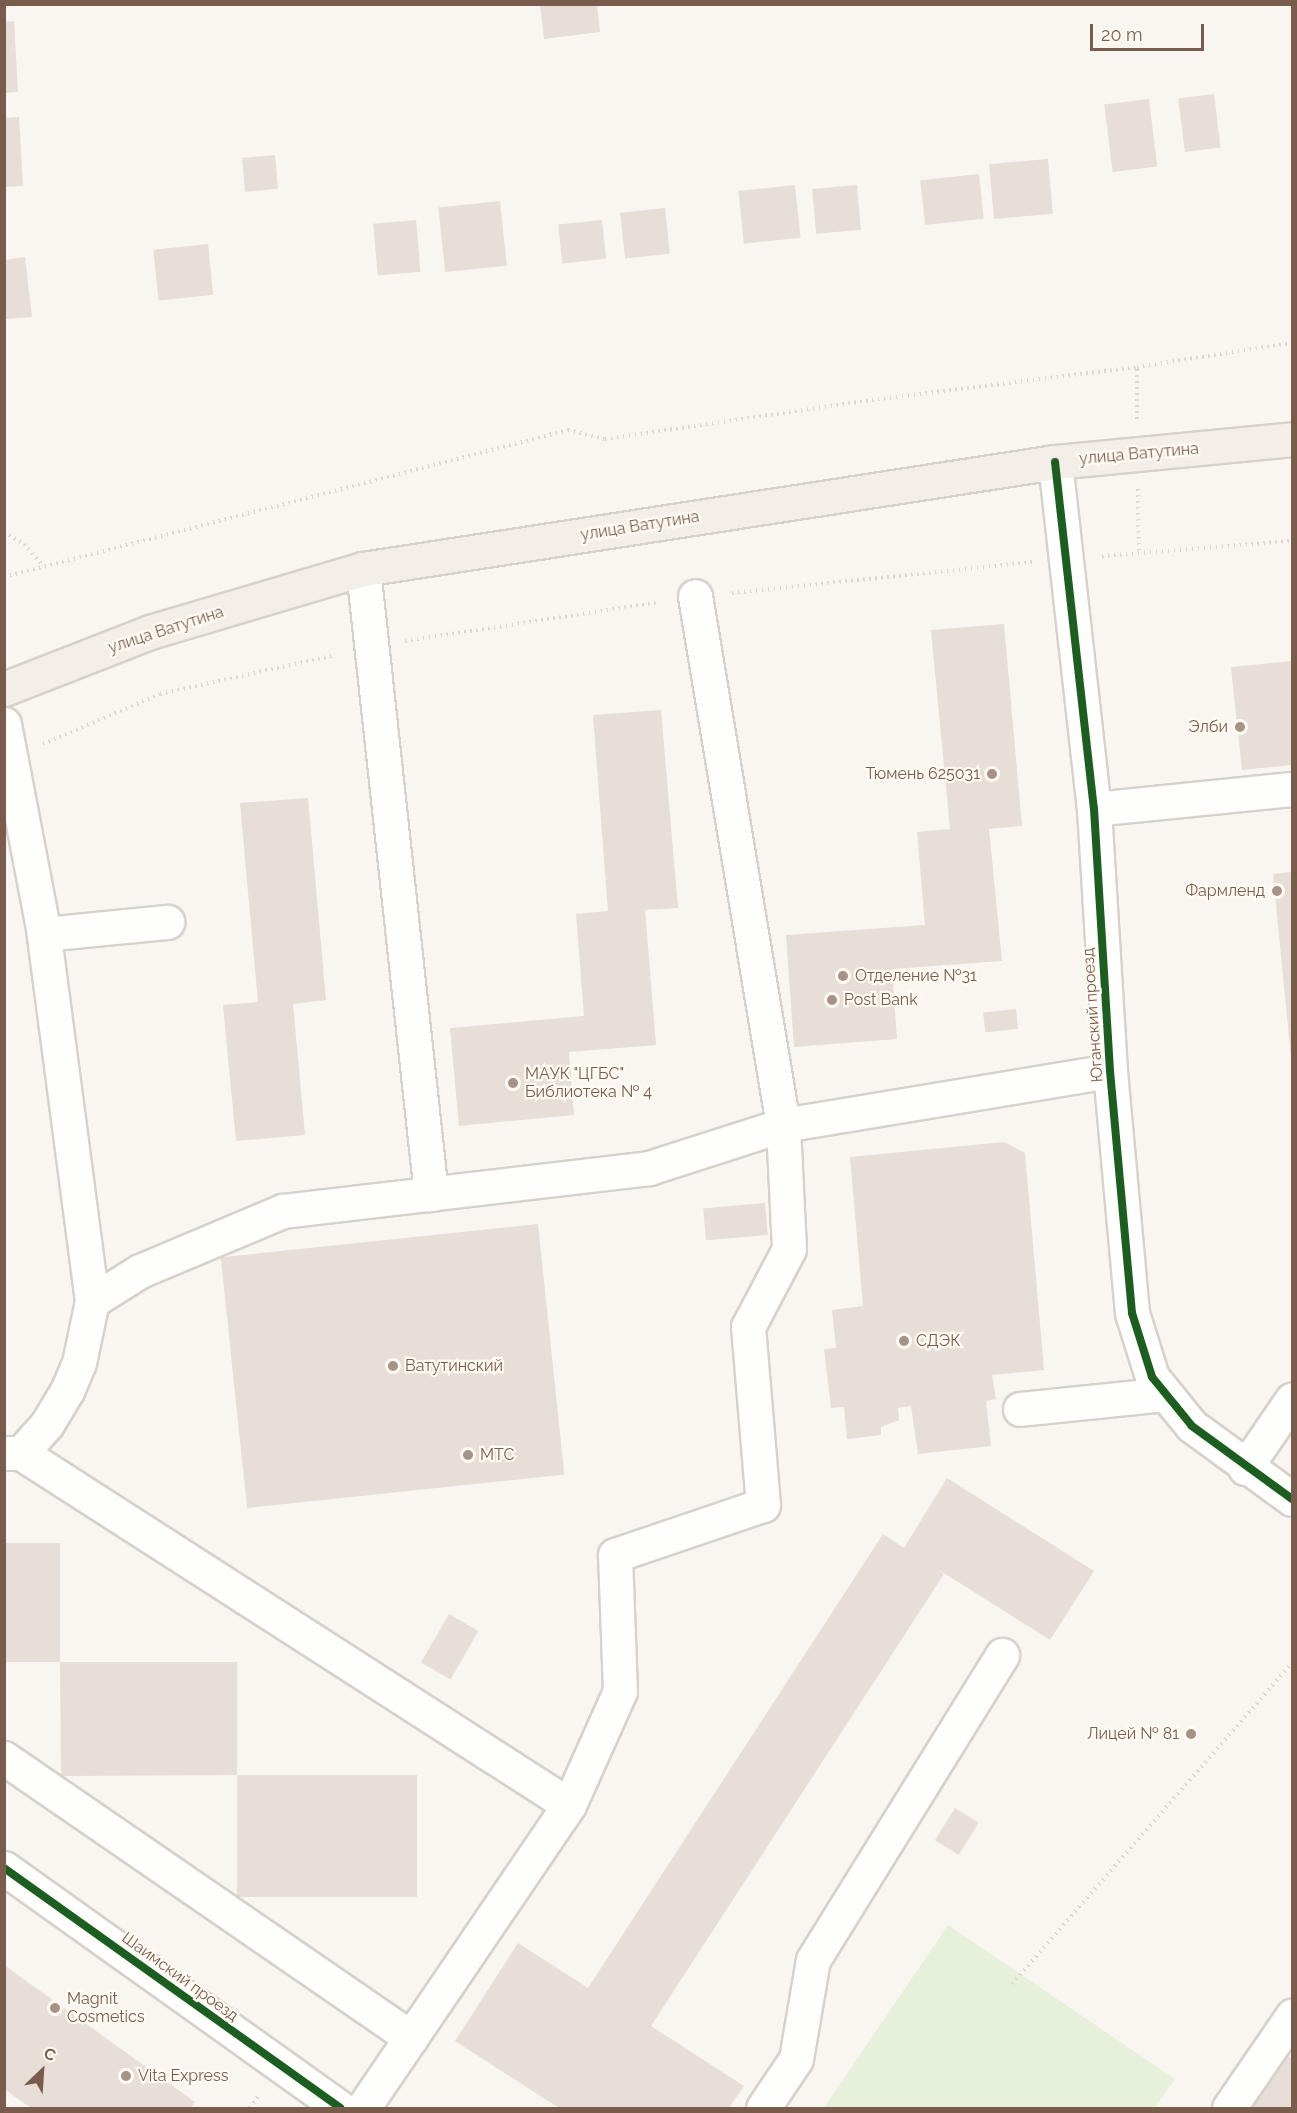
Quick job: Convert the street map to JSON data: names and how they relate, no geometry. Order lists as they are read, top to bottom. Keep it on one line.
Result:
{"streets":{"main road":["улица Ватутина"],"street":["Юганский проезд","Шаимский проезд"]},"crossings":[["улица Ватутина","Юганский проезд"]],"places":["Элби","Тюмень 625031","Фармленд","Отделение №31","Post Bank","МАУК \"ЦГБС\" Библиотека № 4","СДЭК","Ватутинский","МТС","Лицей № 81","Magnit Cosmetics","Vita Express"],"scale_bar":"20 m","north":"top right"}
